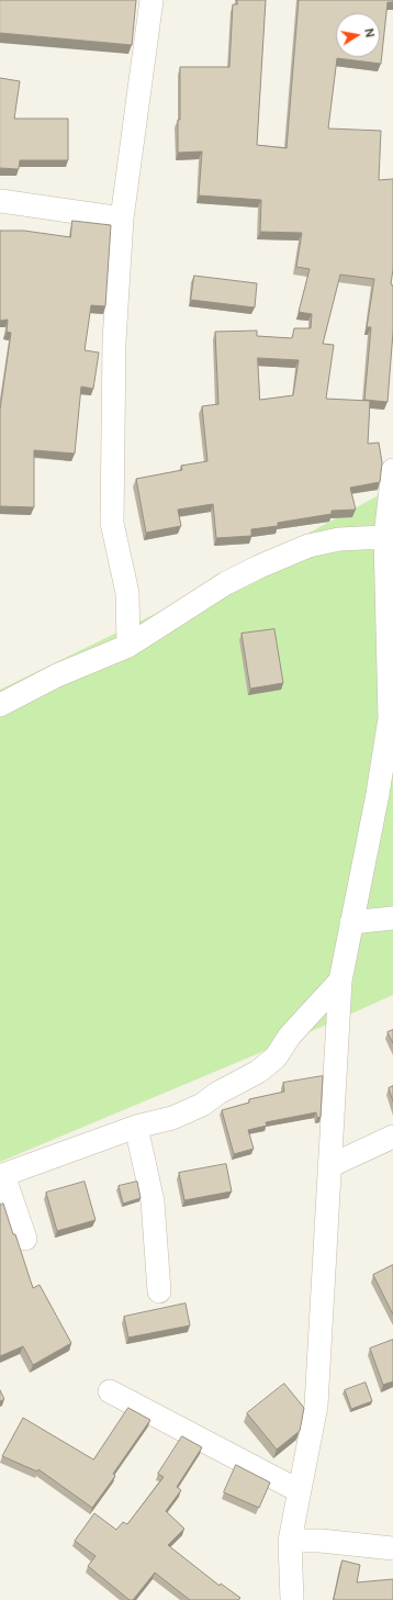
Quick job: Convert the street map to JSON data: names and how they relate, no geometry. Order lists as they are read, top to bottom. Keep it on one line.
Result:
{"north":"right"}
